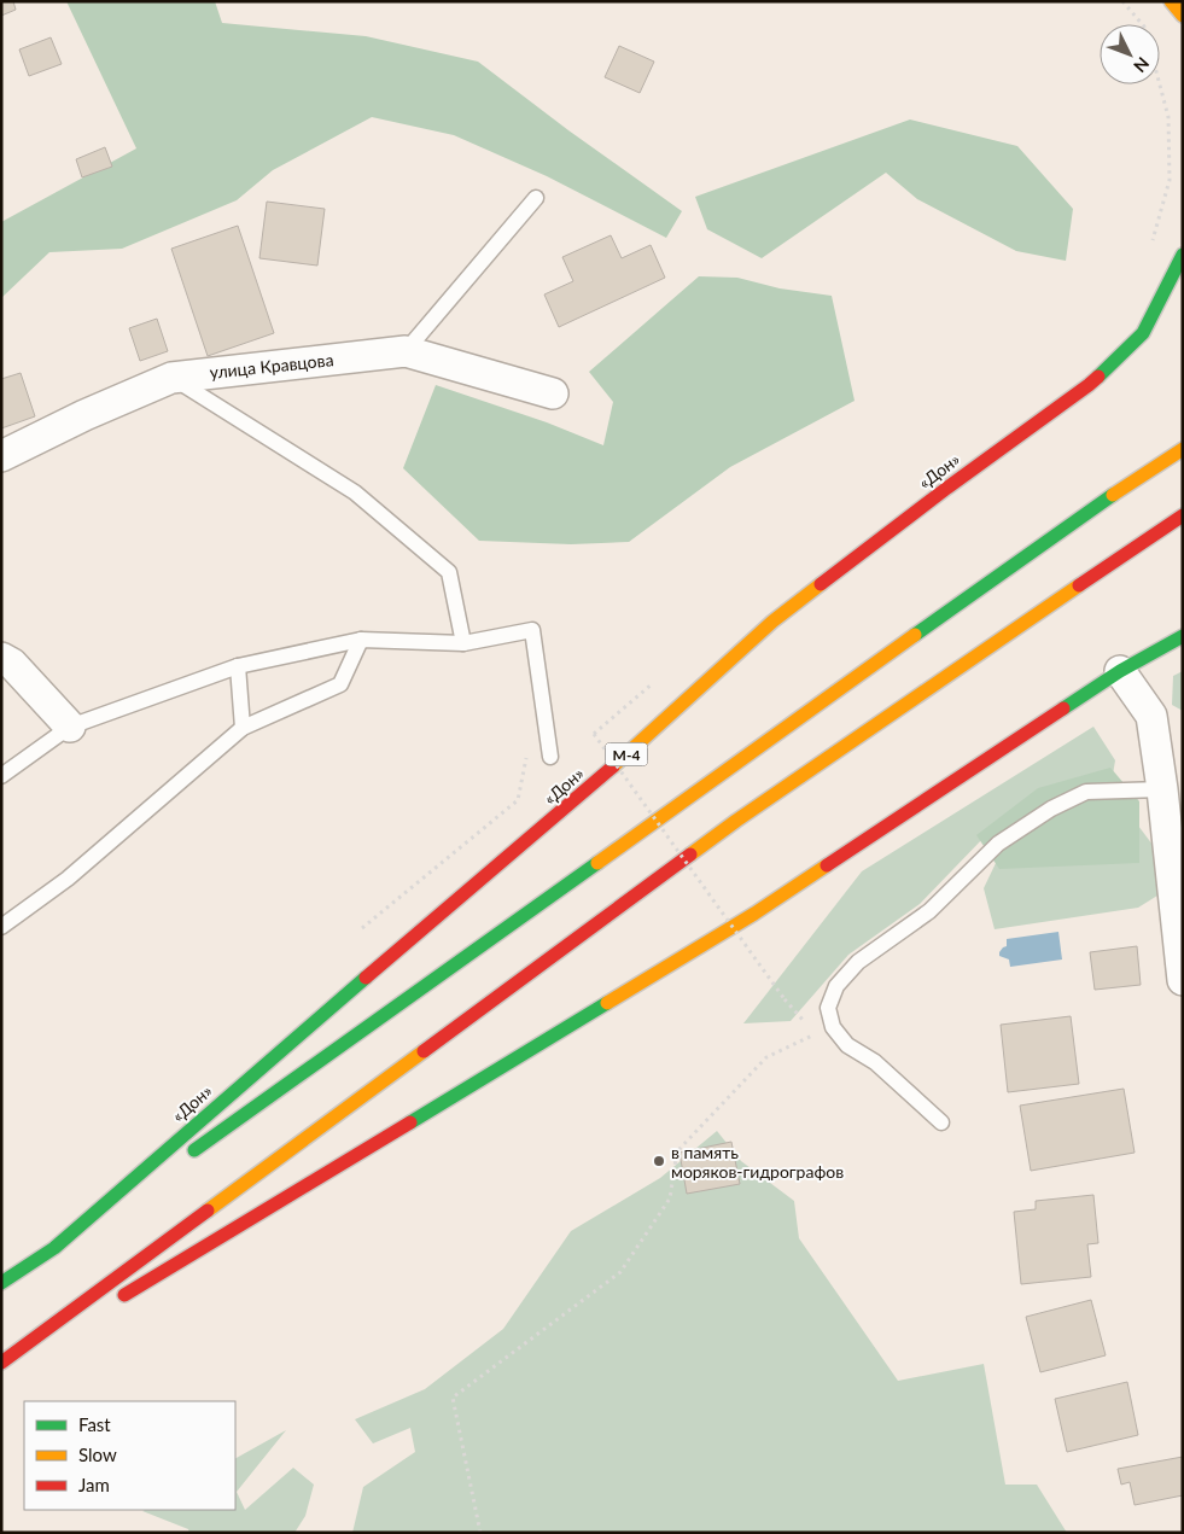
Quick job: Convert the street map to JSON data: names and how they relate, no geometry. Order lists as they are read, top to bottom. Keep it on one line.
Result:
{"streets":{"main road":["«Дон»","М-4"],"street":["улица Кравцова"]},"places":["в память моряков-гидрографов"],"legend":["Fast","Slow","Jam"],"north":"bottom right"}
